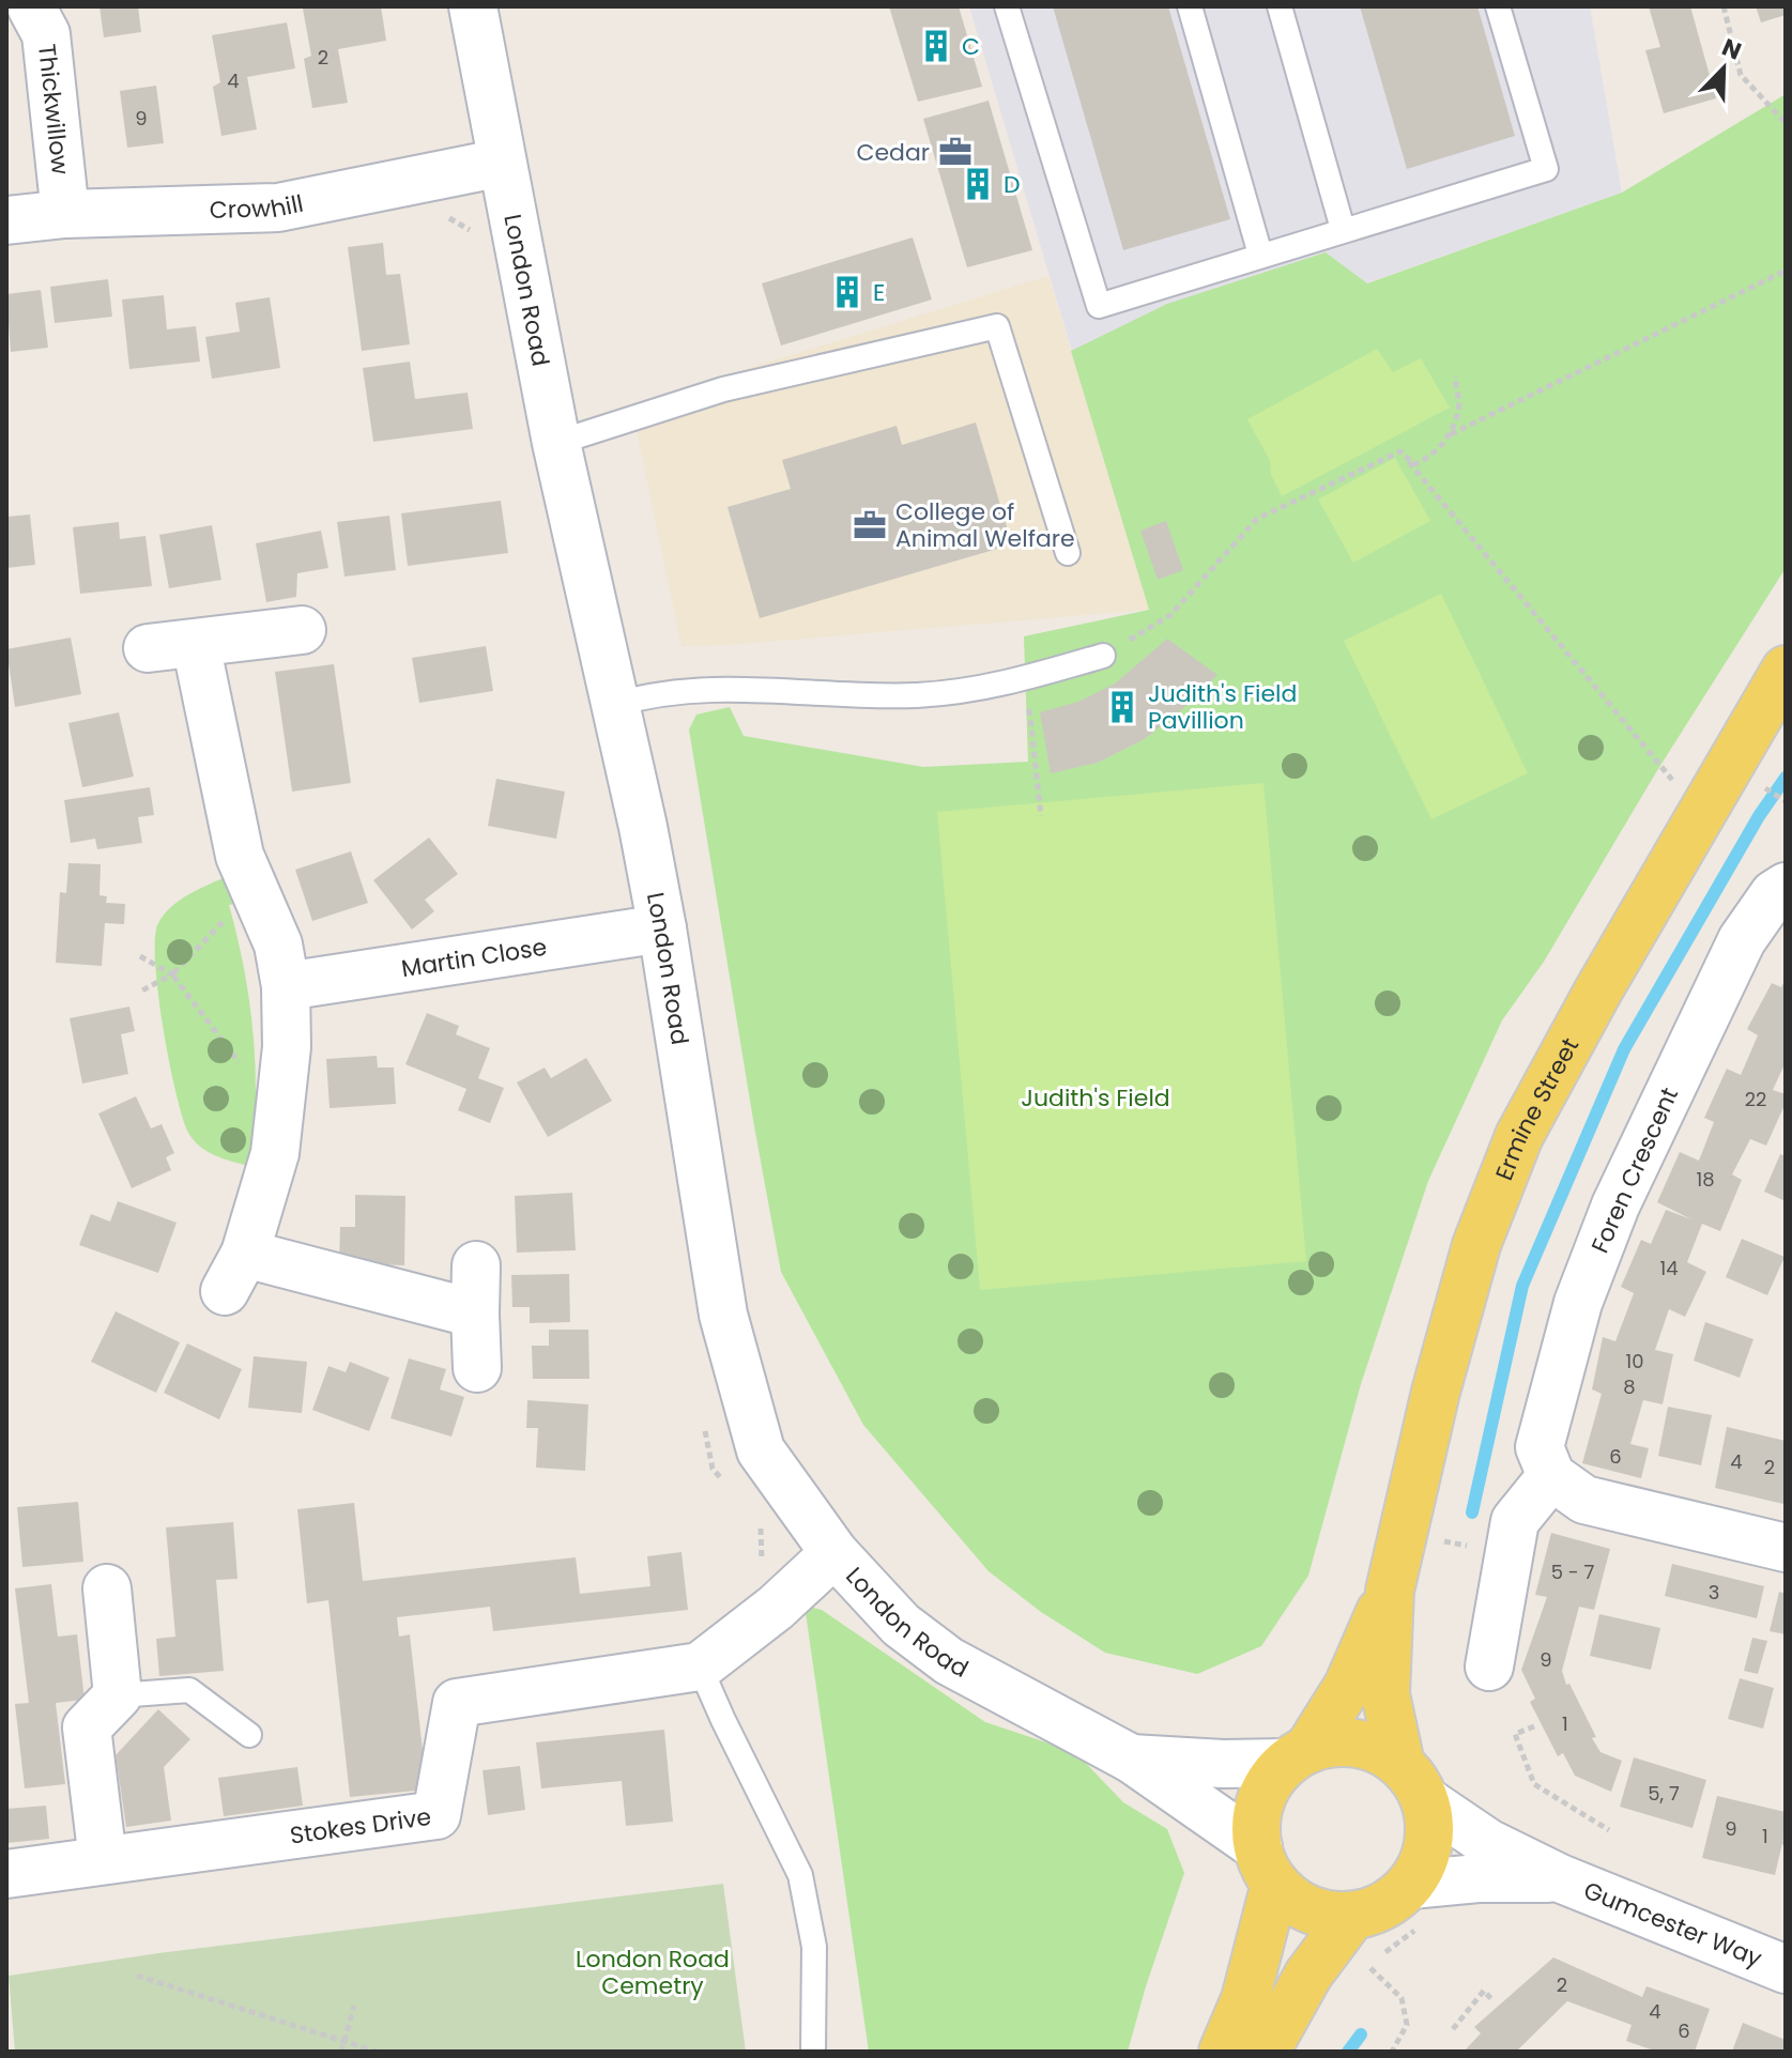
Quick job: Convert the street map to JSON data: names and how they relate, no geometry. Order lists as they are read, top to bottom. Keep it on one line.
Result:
{"streets":{"main road":["Ermine Street"],"street":["Thickwillow","Crowhill","London Road","Martin Close","Foren Crescent","Stokes Drive","Gumcester Way"]},"crossings":[["Thickwillow","Crowhill"],["Crowhill","London Road"],["London Road","Martin Close"],["London Road","Ermine Street"],["London Road","Stokes Drive"],["London Road","Gumcester Way"],["Ermine Street","Gumcester Way"]],"parks":["Judith's Field","London Road Cemetry"],"places":{"building":["C","D","E","Judith's Field Pavillion"],"office":["Cedar","College of Animal Welfare"]},"house_numbers":["2","4","9","22","18","14","10","8","6","4","2","5 - 7","3","9","1","5, 7","9","1","2","4","6"],"north":"top right"}
